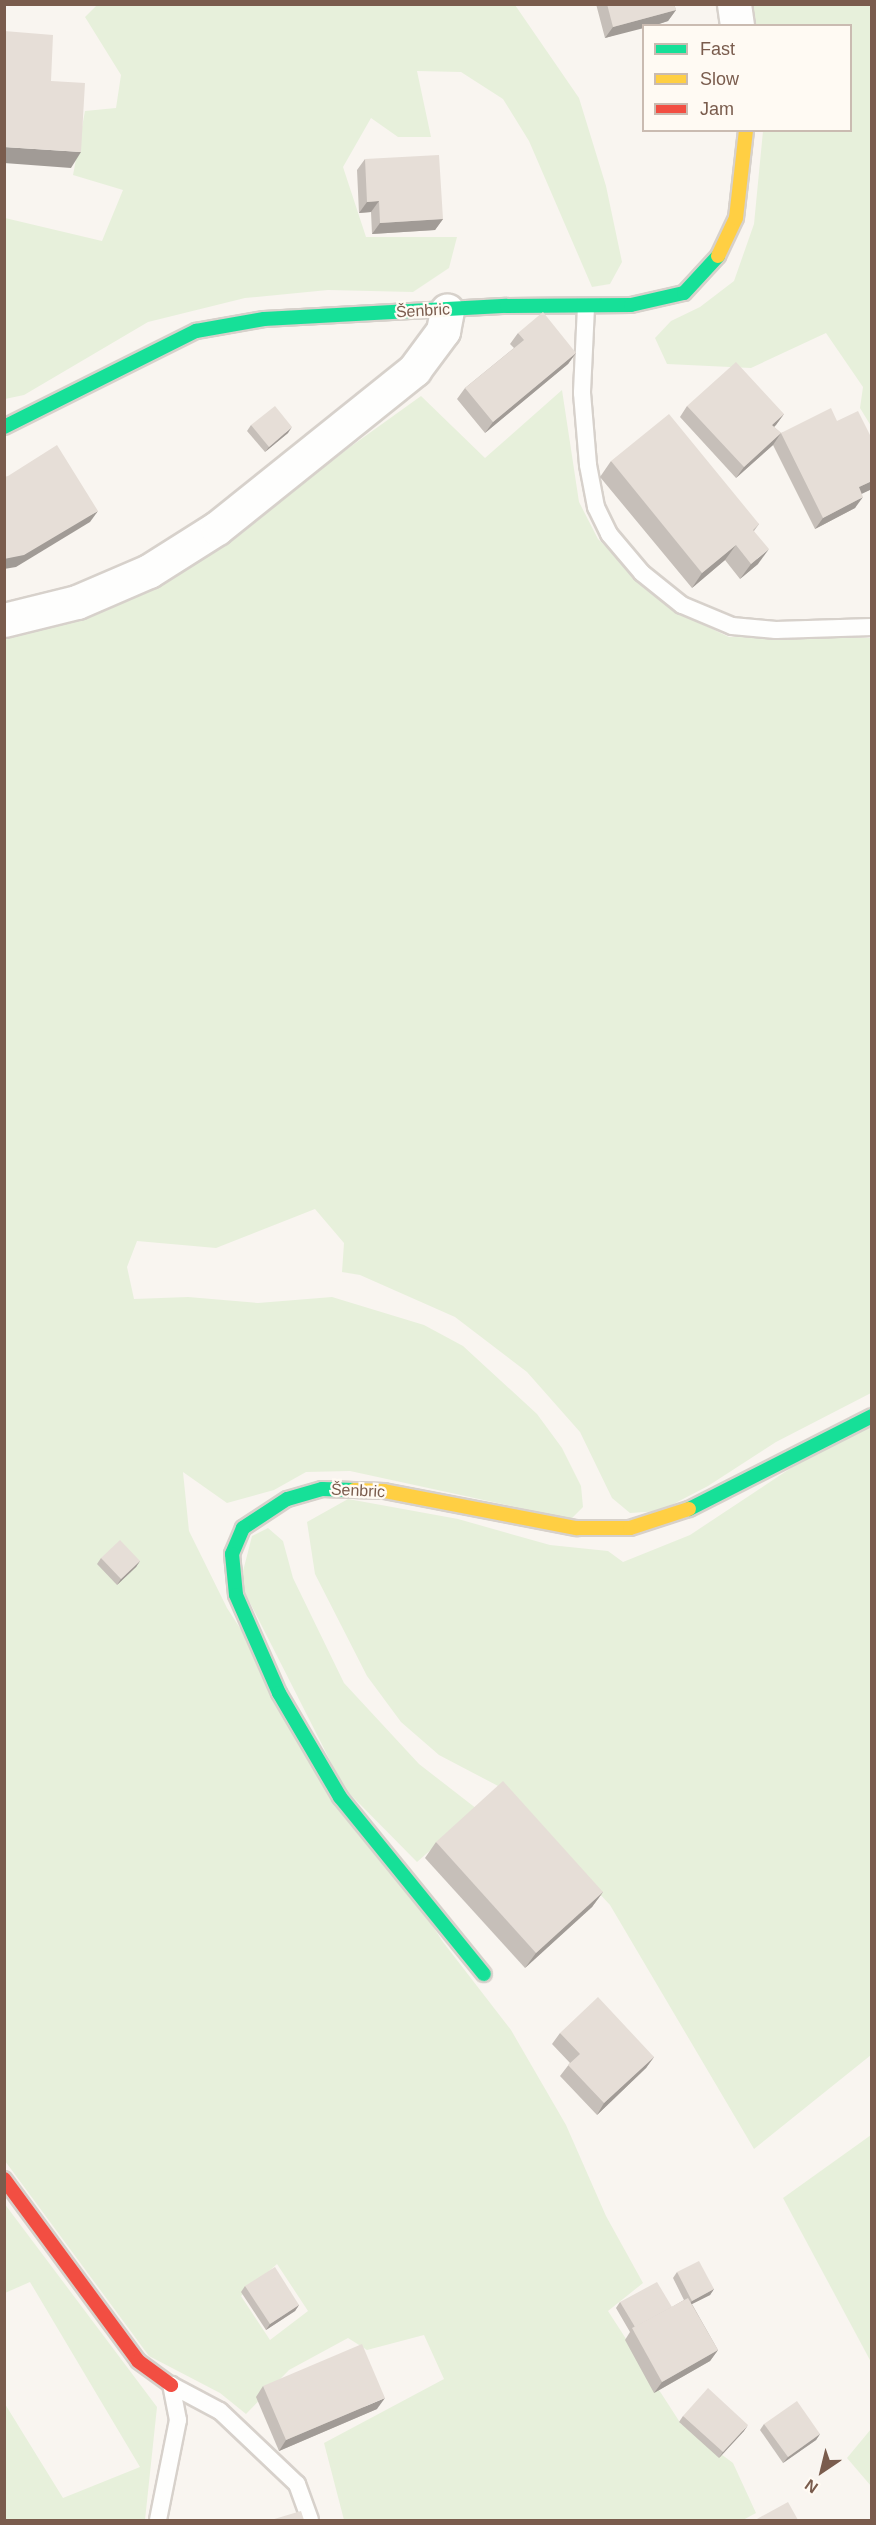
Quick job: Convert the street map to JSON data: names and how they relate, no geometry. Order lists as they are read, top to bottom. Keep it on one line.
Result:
{"streets":{"street":["Šenbric"]},"legend":["Fast","Slow","Jam"],"north":"bottom left"}
